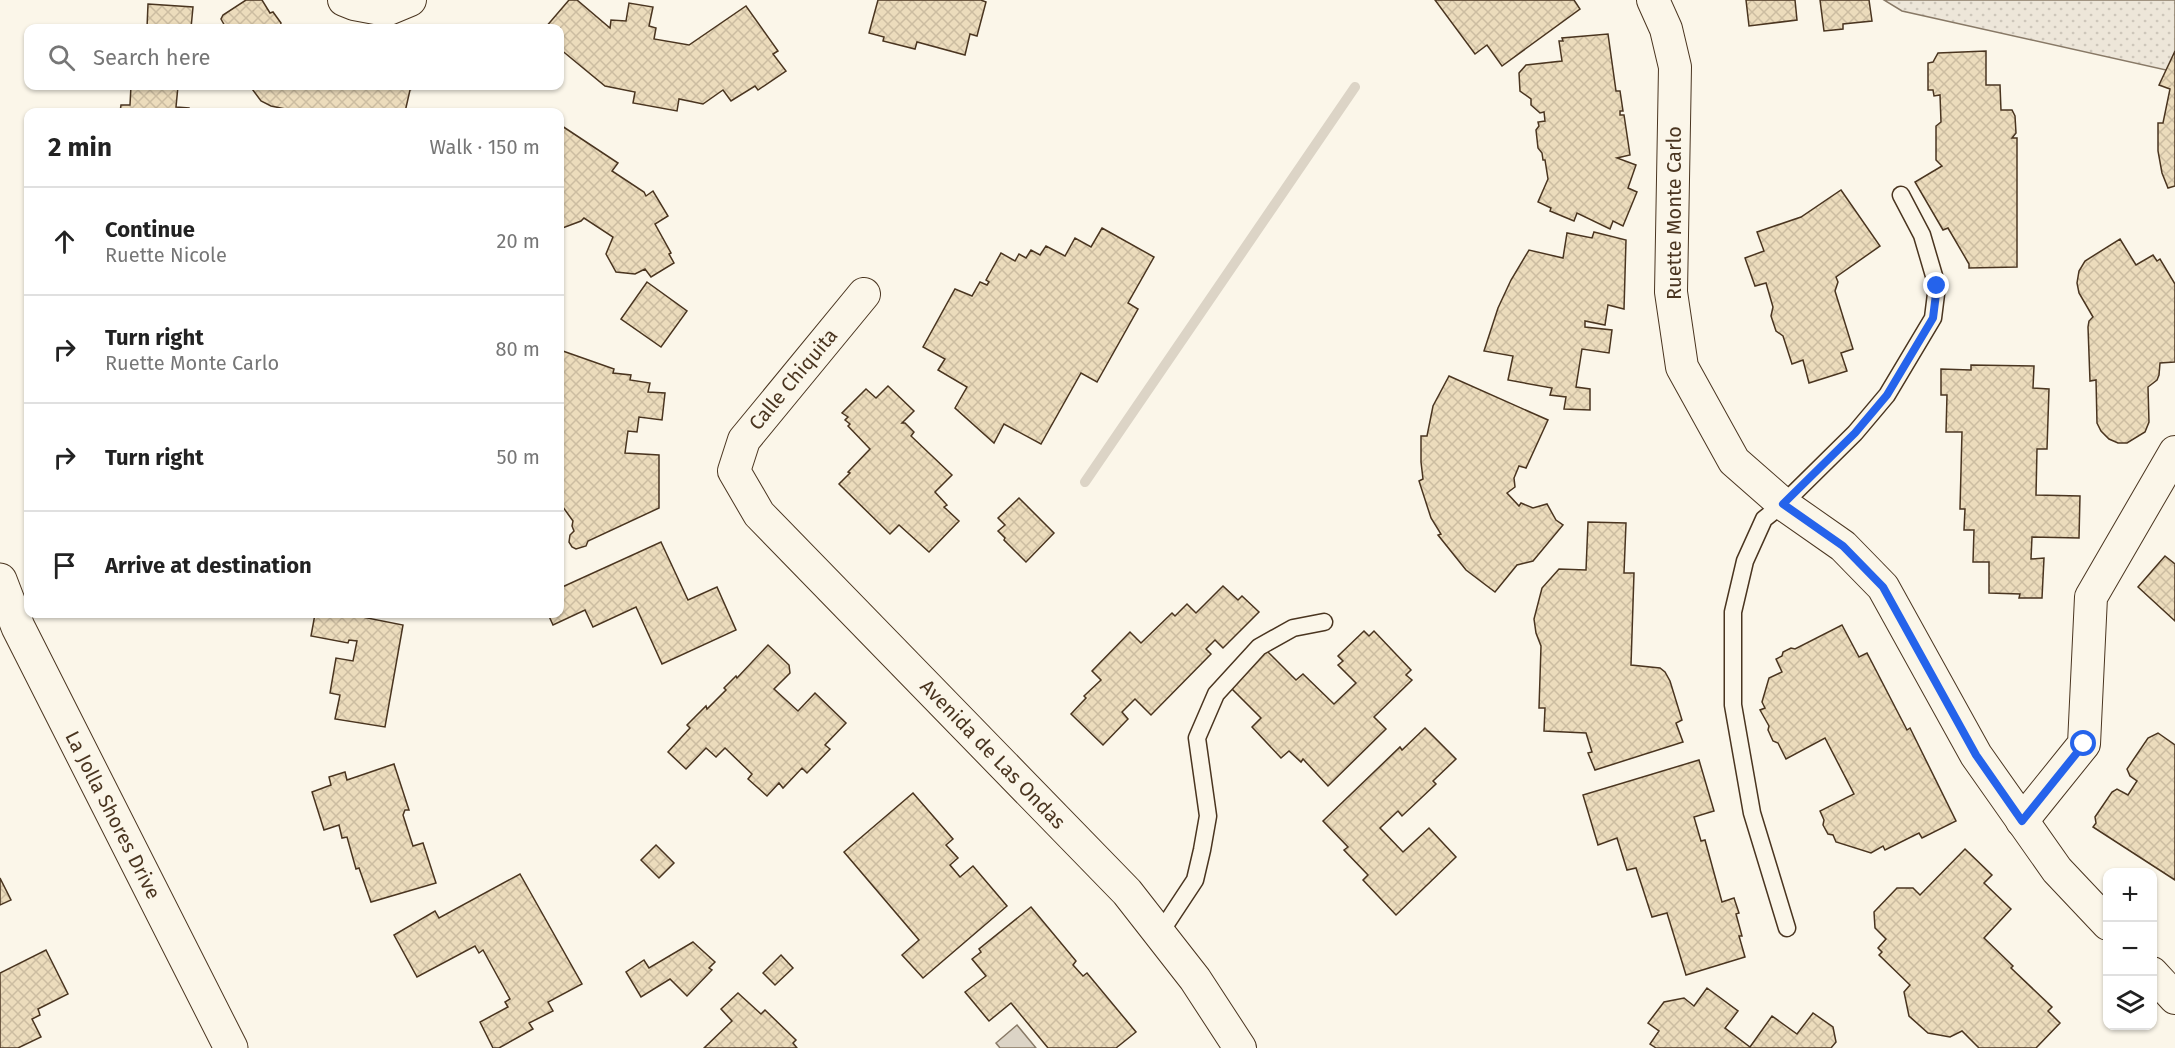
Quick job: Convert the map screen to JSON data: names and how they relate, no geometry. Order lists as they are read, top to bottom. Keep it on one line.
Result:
{"streets":{"main road":["La Jolla Shores Drive"],"street":["Ruette Monte Carlo","Calle Chiquita","Avenida de Las Ondas"]},"crossings":[["Calle Chiquita","Avenida de Las Ondas"]],"page":{"search":"Search here","heading":["2 min","Walk · 150 m"],"list":[["Continue","Ruette Nicole","20 m"],["Turn right","Ruette Monte Carlo","80 m"],["Turn right","50 m"],"Arrive at destination"],"map_buttons":["+","−"]}}
